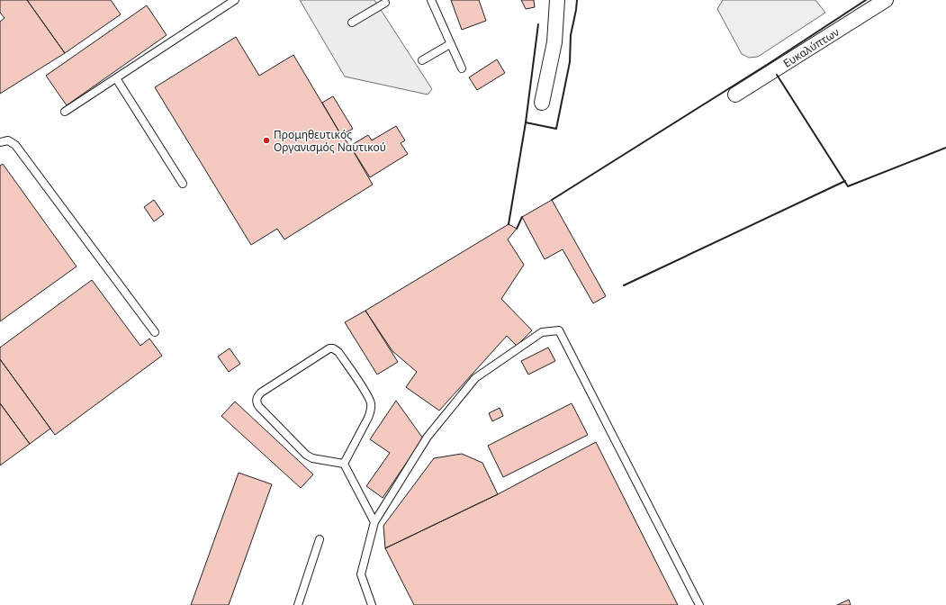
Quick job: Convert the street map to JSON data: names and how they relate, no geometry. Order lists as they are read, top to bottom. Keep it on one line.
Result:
{"streets":{"street":["Ευκαλύπτων"]},"places":["Προμηθευτικός Οργανισμός Ναυτικού"]}
